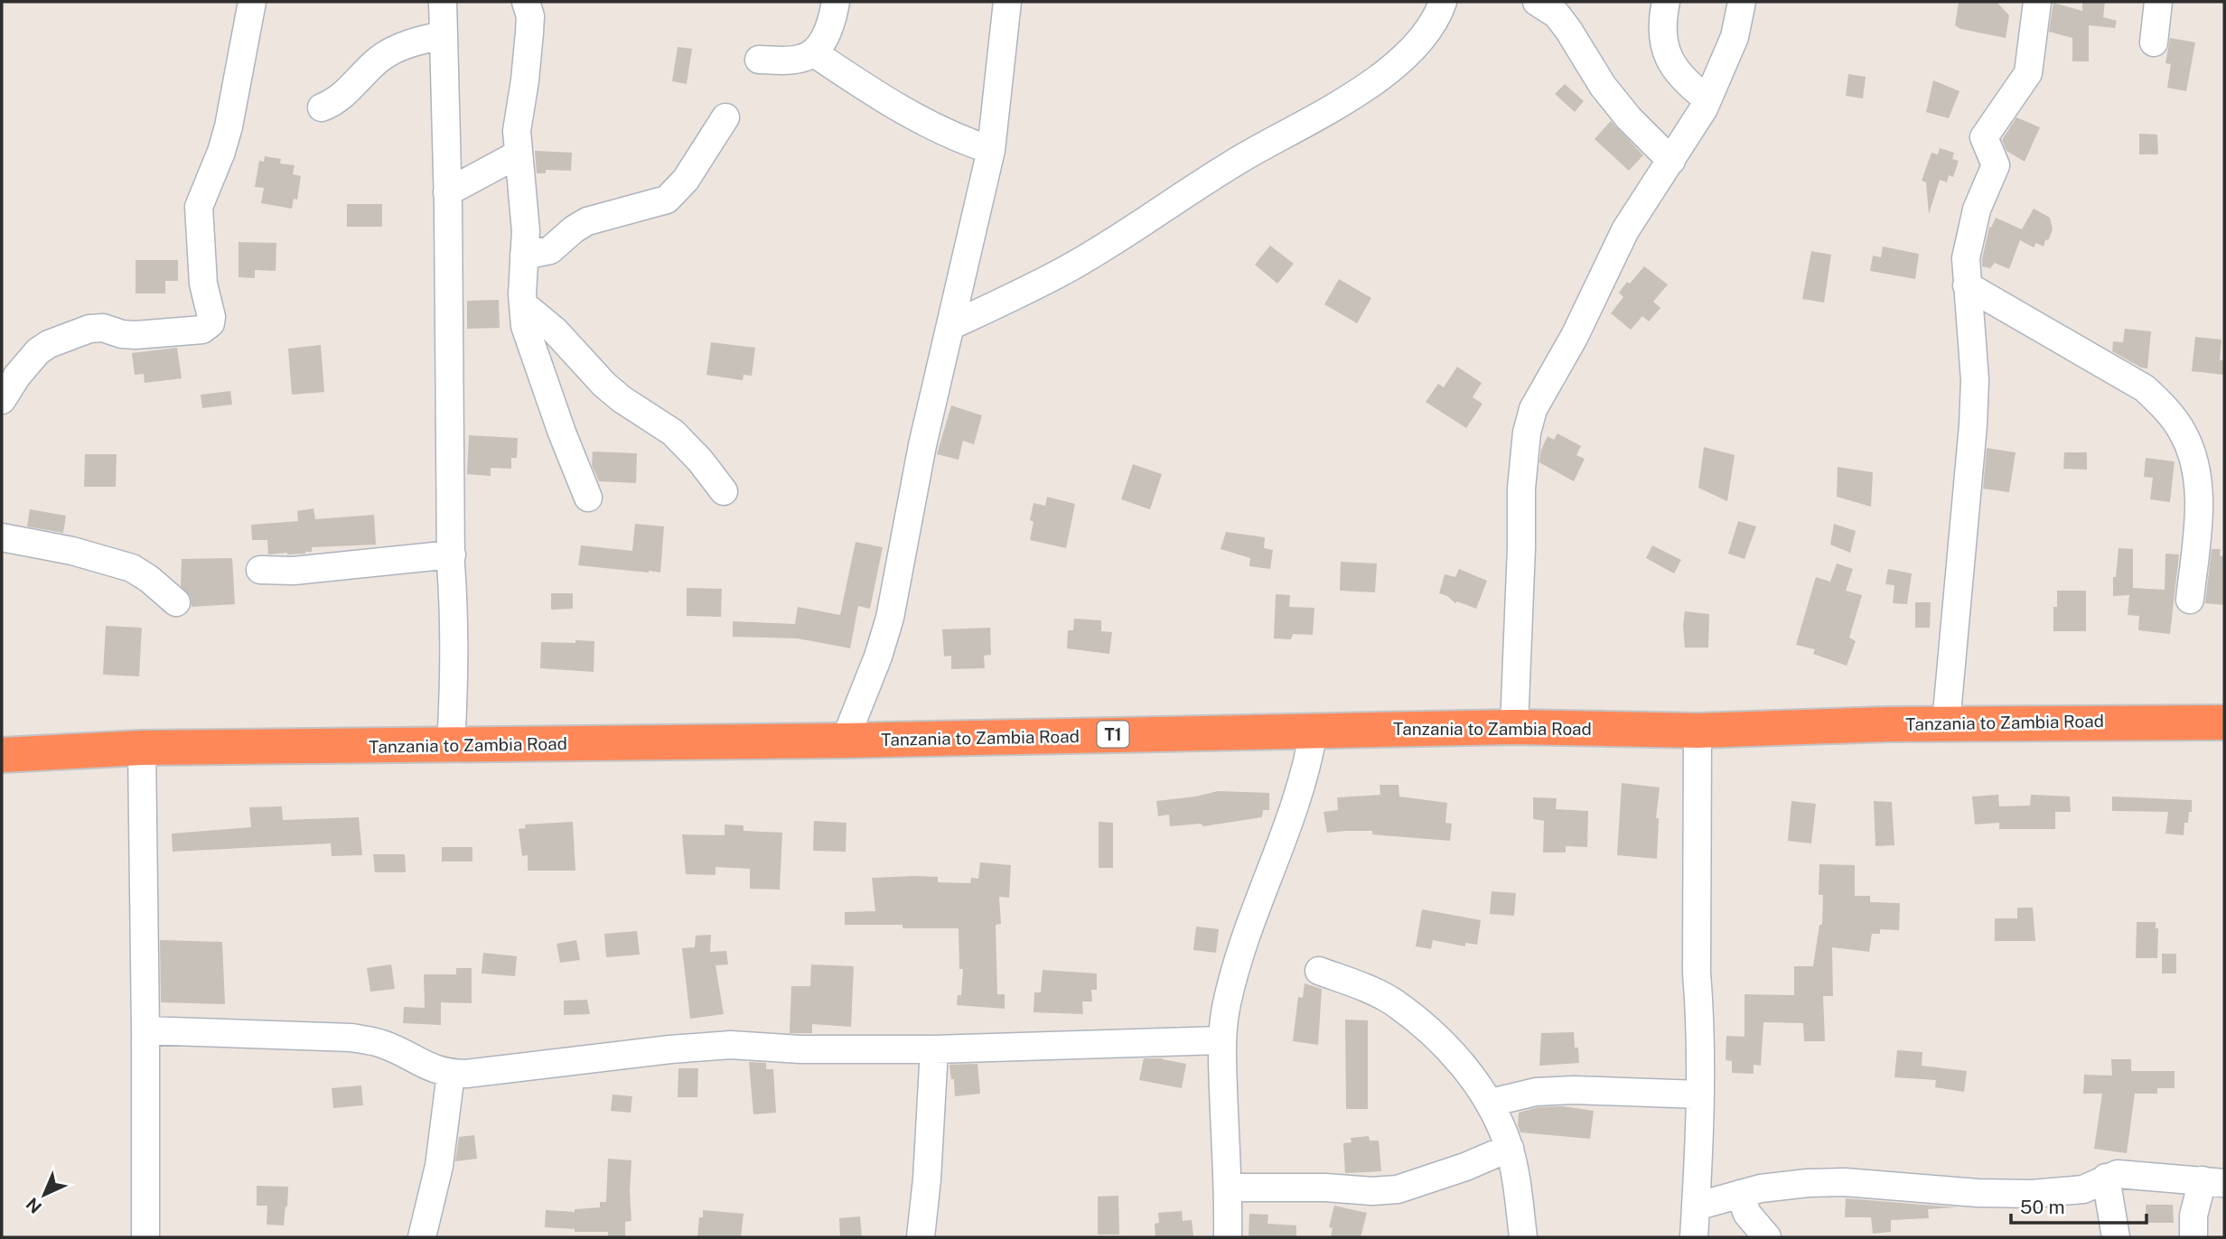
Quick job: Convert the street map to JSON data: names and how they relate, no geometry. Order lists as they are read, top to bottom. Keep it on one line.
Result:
{"streets":{"highway":["Tanzania to Zambia Road","T1"]},"scale_bar":"50 m","north":"bottom left"}
